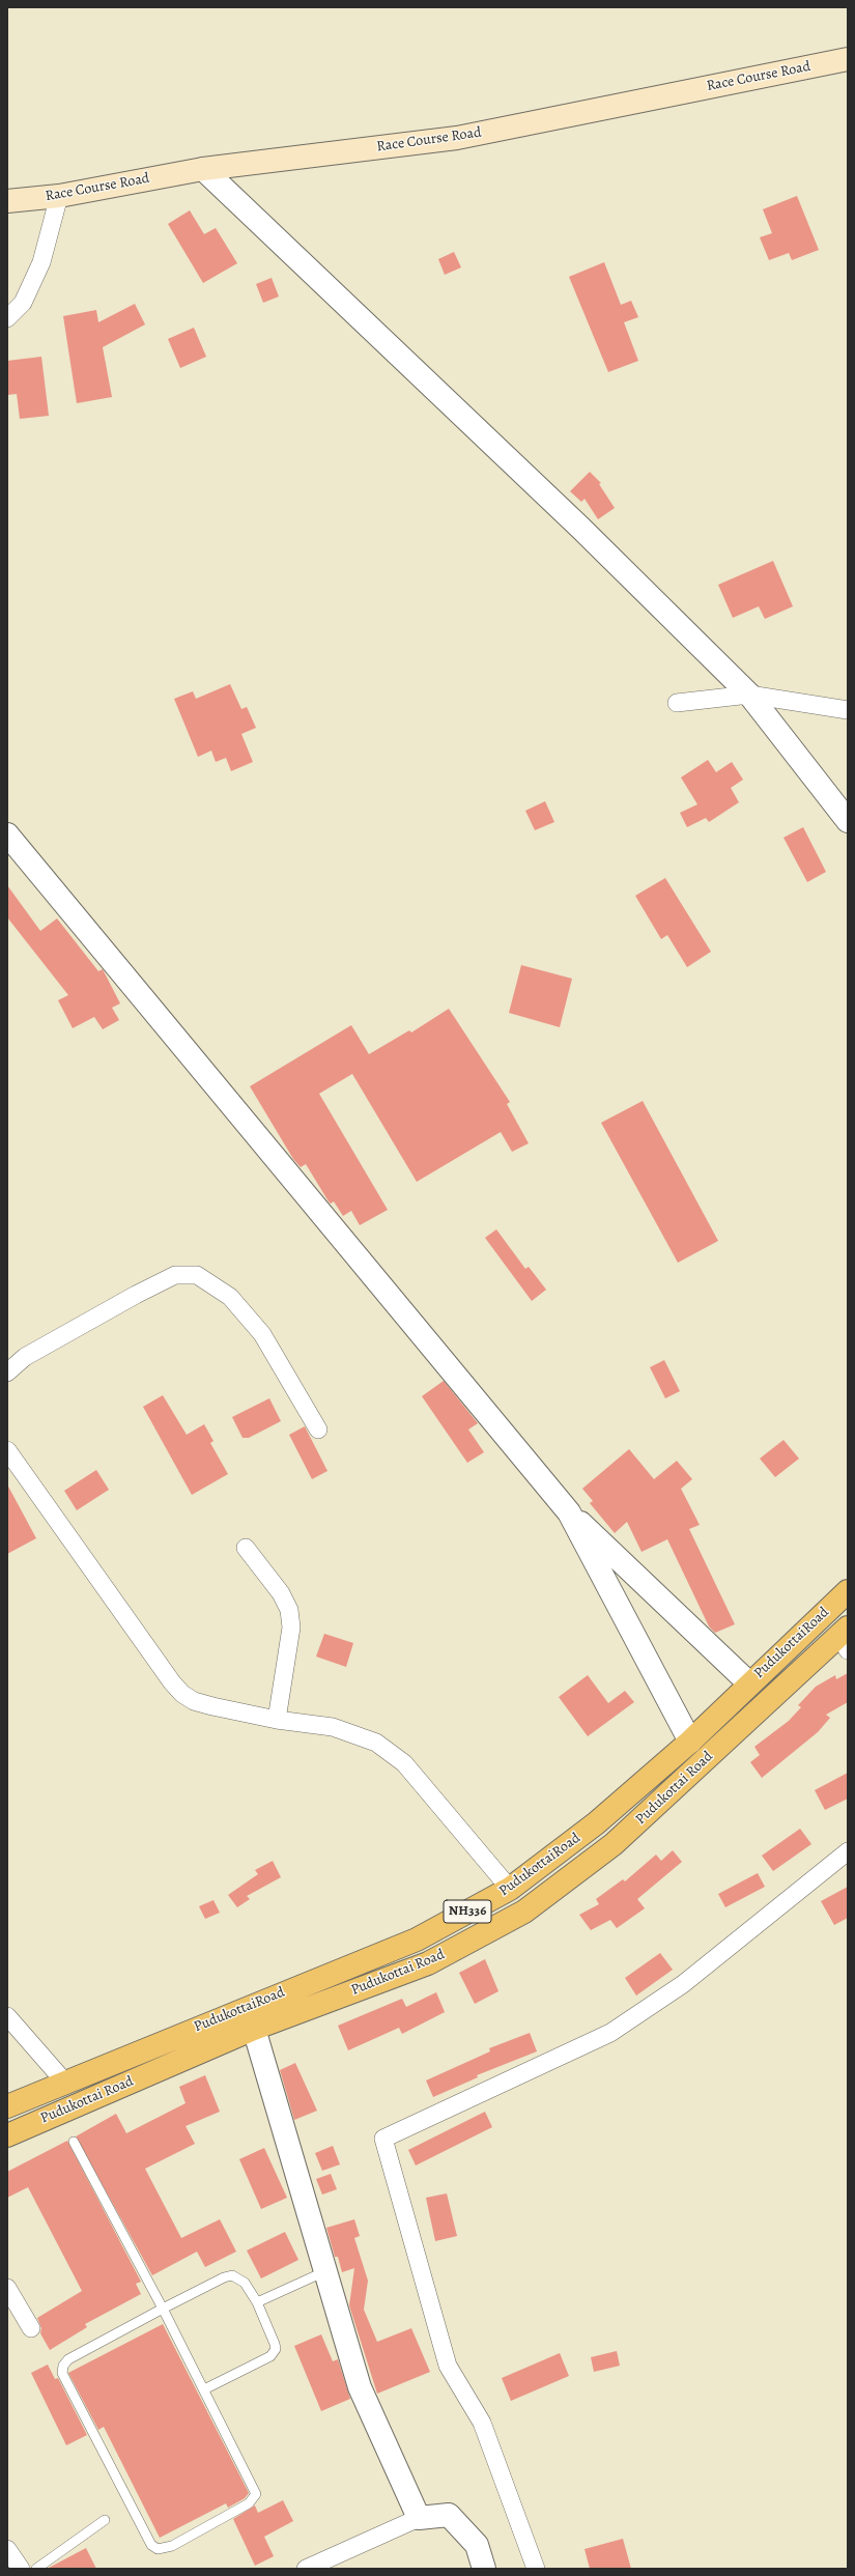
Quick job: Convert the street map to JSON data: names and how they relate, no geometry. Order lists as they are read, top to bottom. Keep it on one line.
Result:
{"streets":{"highway":["PudukottaiRoad","Pudukottai Road","NH336"],"main road":["Race Course Road"]}}
